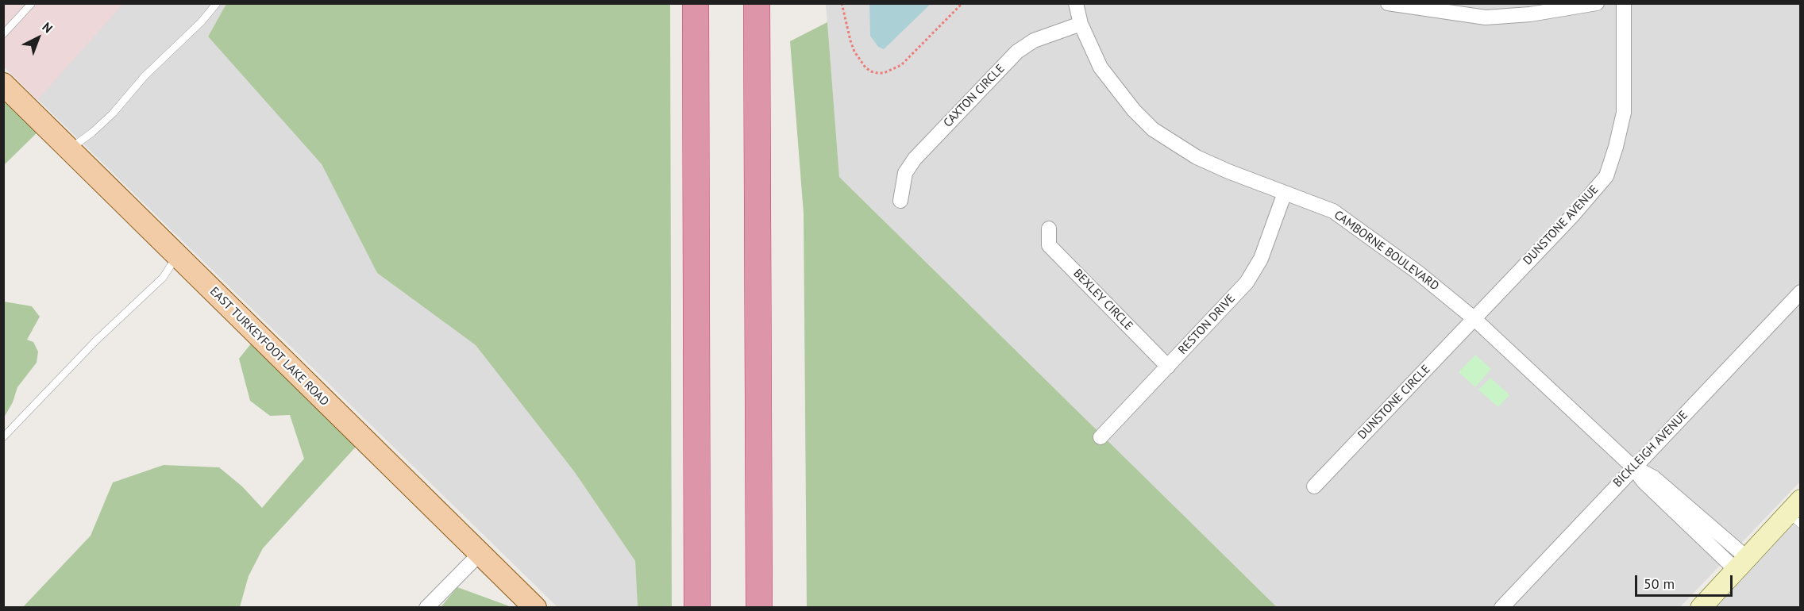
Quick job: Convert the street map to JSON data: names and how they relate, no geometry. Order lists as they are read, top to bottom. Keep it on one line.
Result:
{"streets":{"main road":["EAST TURKEYFOOT LAKE ROAD"],"street":["CAXTON CIRCLE","DUNSTONE AVENUE","CAMBORNE BOULEVARD","BEXLEY CIRCLE","RESTON DRIVE","DUNSTONE CIRCLE","BICKLEIGH AVENUE"]},"crossings":[["CAXTON CIRCLE","CAMBORNE BOULEVARD"],["DUNSTONE AVENUE","CAMBORNE BOULEVARD"],["DUNSTONE AVENUE","DUNSTONE CIRCLE"],["CAMBORNE BOULEVARD","RESTON DRIVE"],["CAMBORNE BOULEVARD","DUNSTONE CIRCLE"],["CAMBORNE BOULEVARD","BICKLEIGH AVENUE"],["BEXLEY CIRCLE","RESTON DRIVE"]],"scale_bar":"50 m","north":"top right"}
